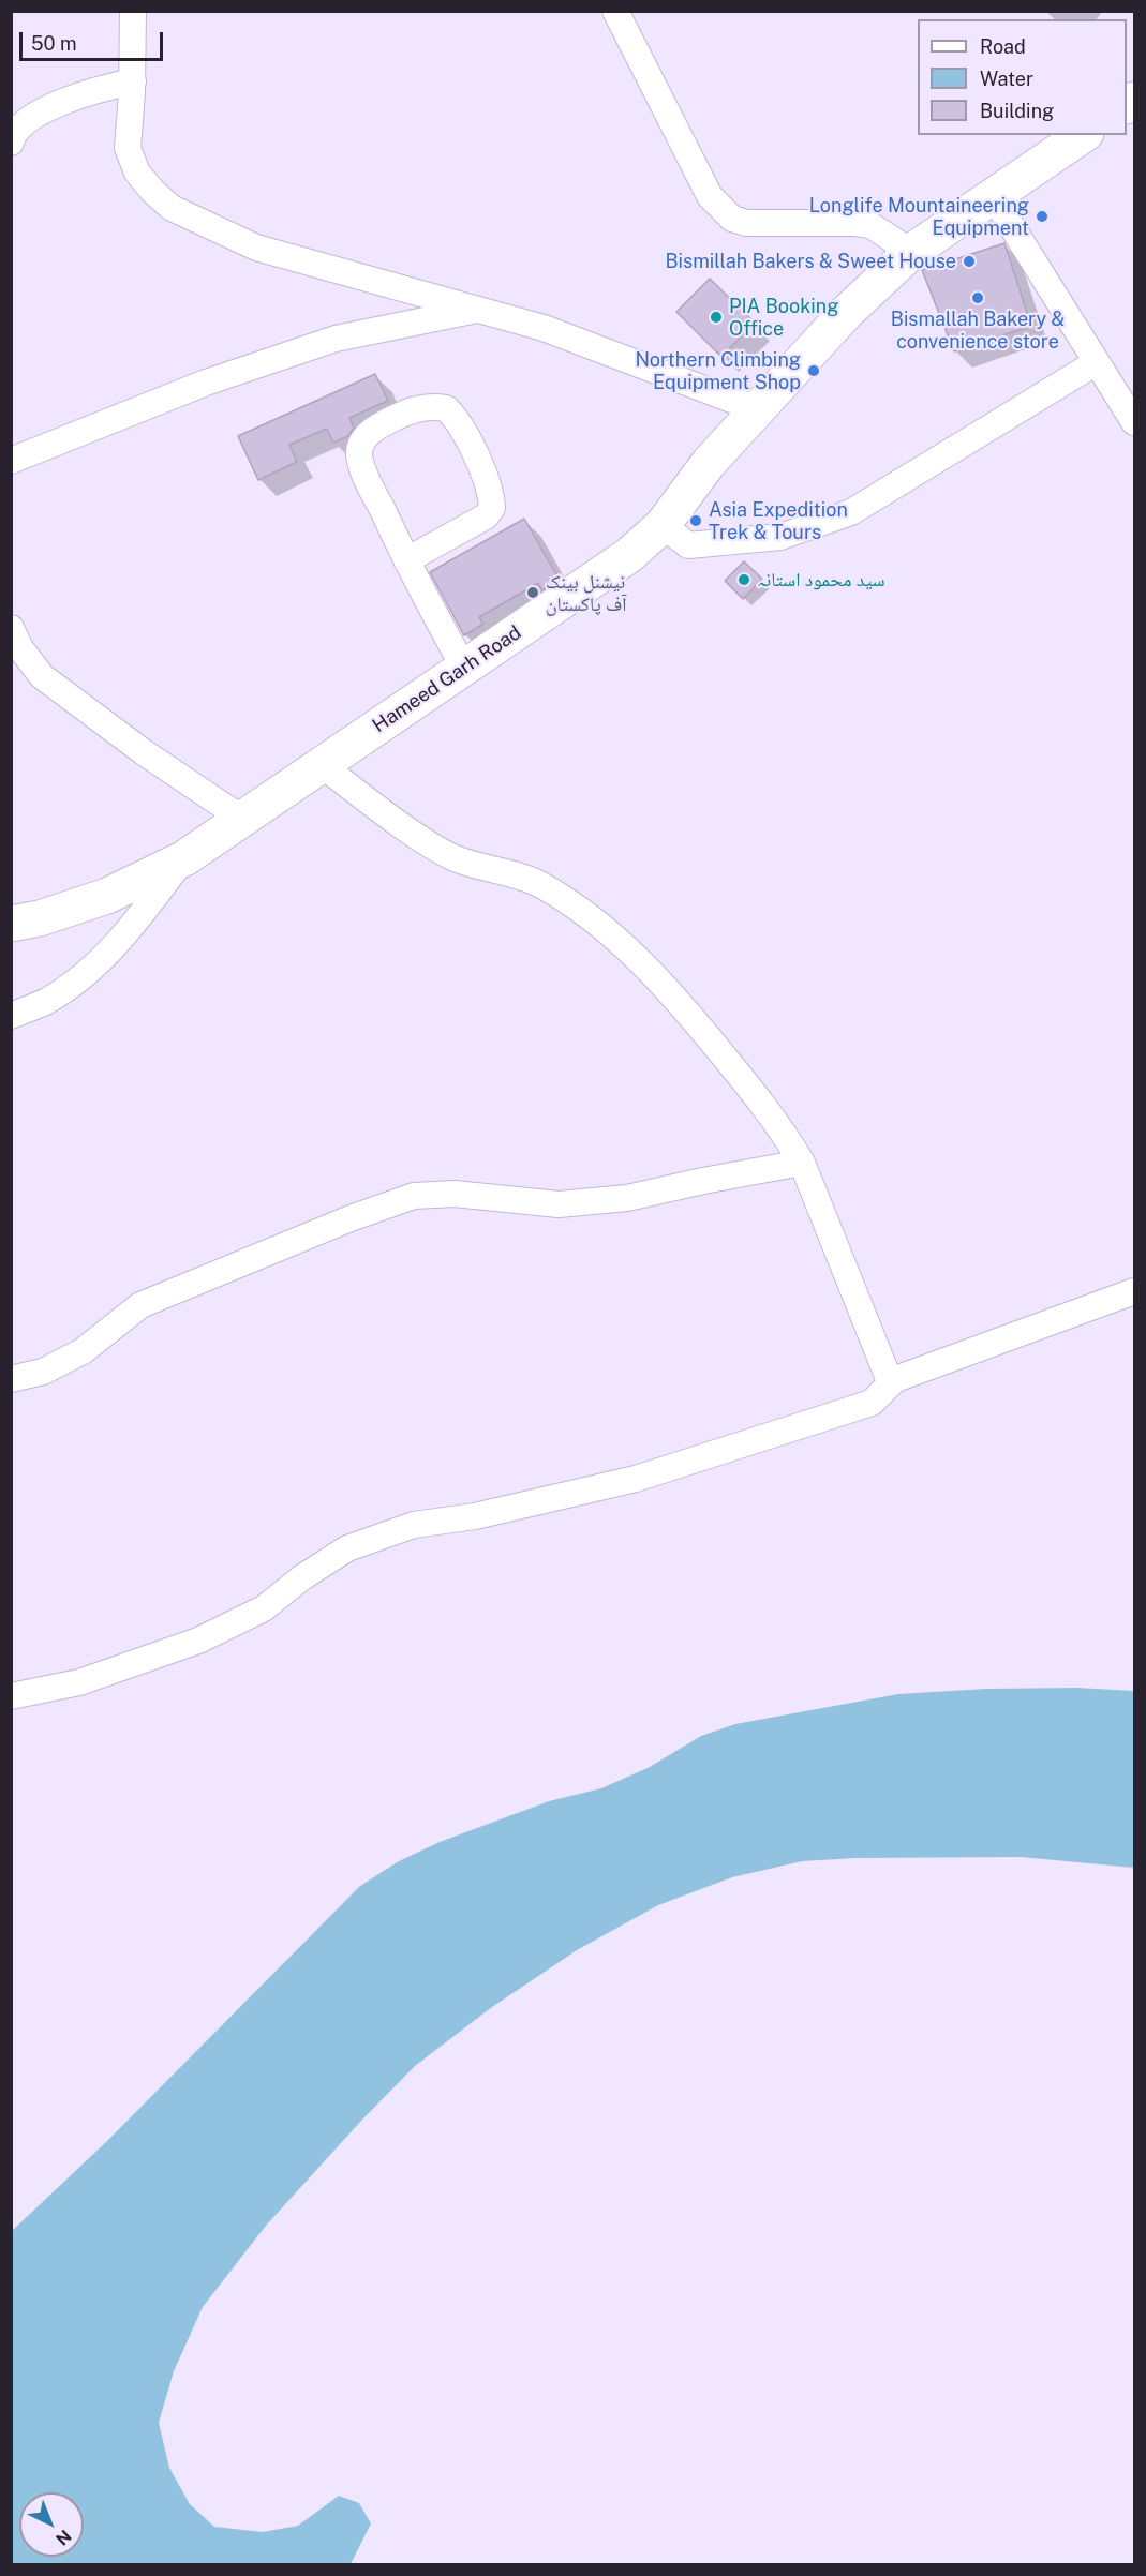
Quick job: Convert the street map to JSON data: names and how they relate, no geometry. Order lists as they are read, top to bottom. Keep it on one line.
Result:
{"streets":{"highway":["Hameed Garh Road"]},"places":["Longlife Mountaineering Equipment","Bismillah Bakers & Sweet House","Bismallah Bakery & convenience store","PIA Booking Office","Northern Climbing Equipment Shop","Asia Expedition Trek & Tours","سید محمود استانہ","نیشنل بینک آف پاکستان"],"legend":["Road","Water","Building"],"scale_bar":"50 m","north":"bottom right"}
